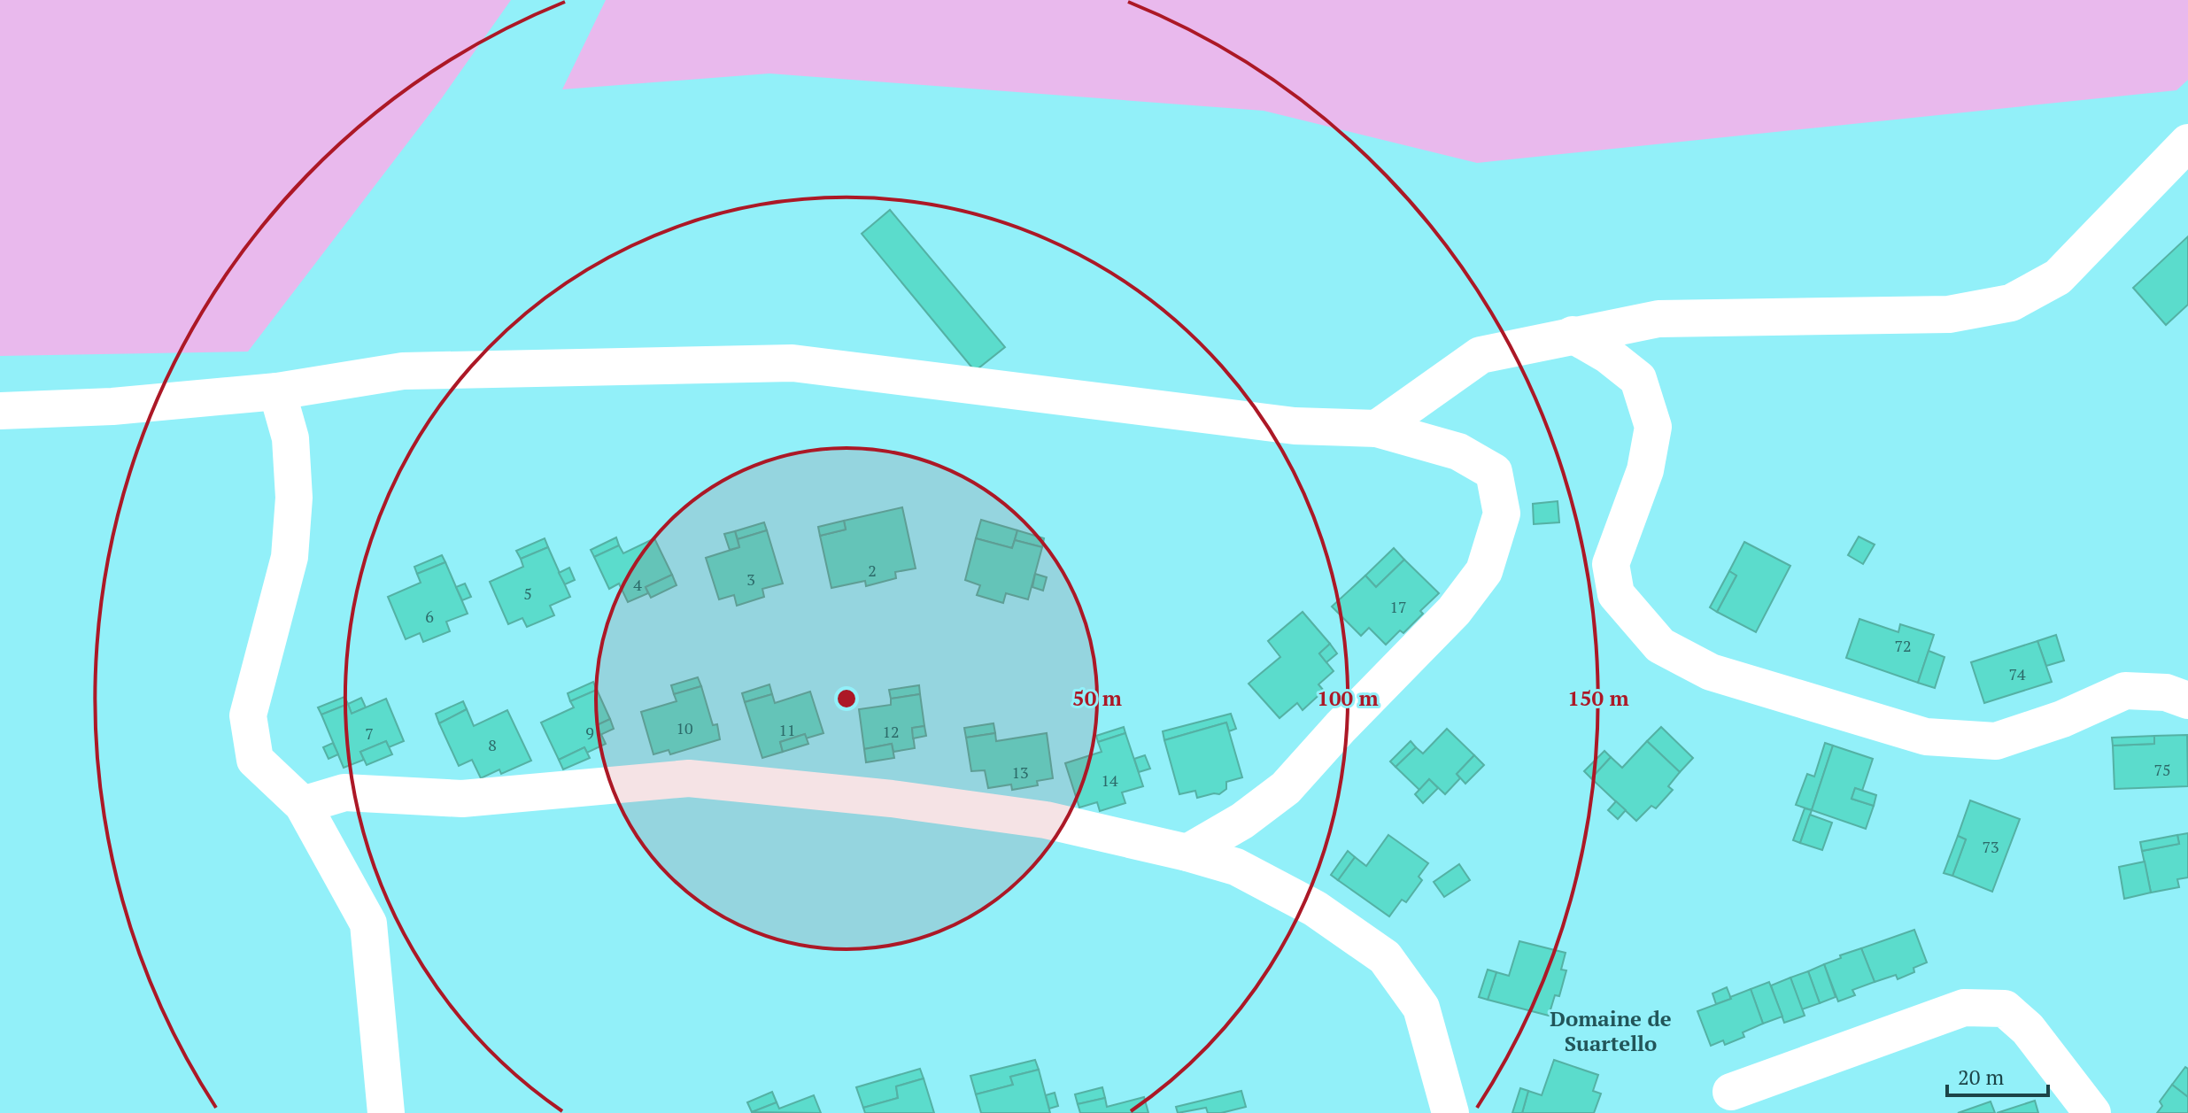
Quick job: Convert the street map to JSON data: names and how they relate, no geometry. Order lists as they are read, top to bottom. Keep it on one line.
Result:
{"districts":["Domaine de Suartello"],"house_numbers":["2","3","4","5","17","6","72","74","10","11","12","9","7","8","75","13","14","73"],"scale_bar":"20 m","rings":["50 m","100 m","150 m"]}
